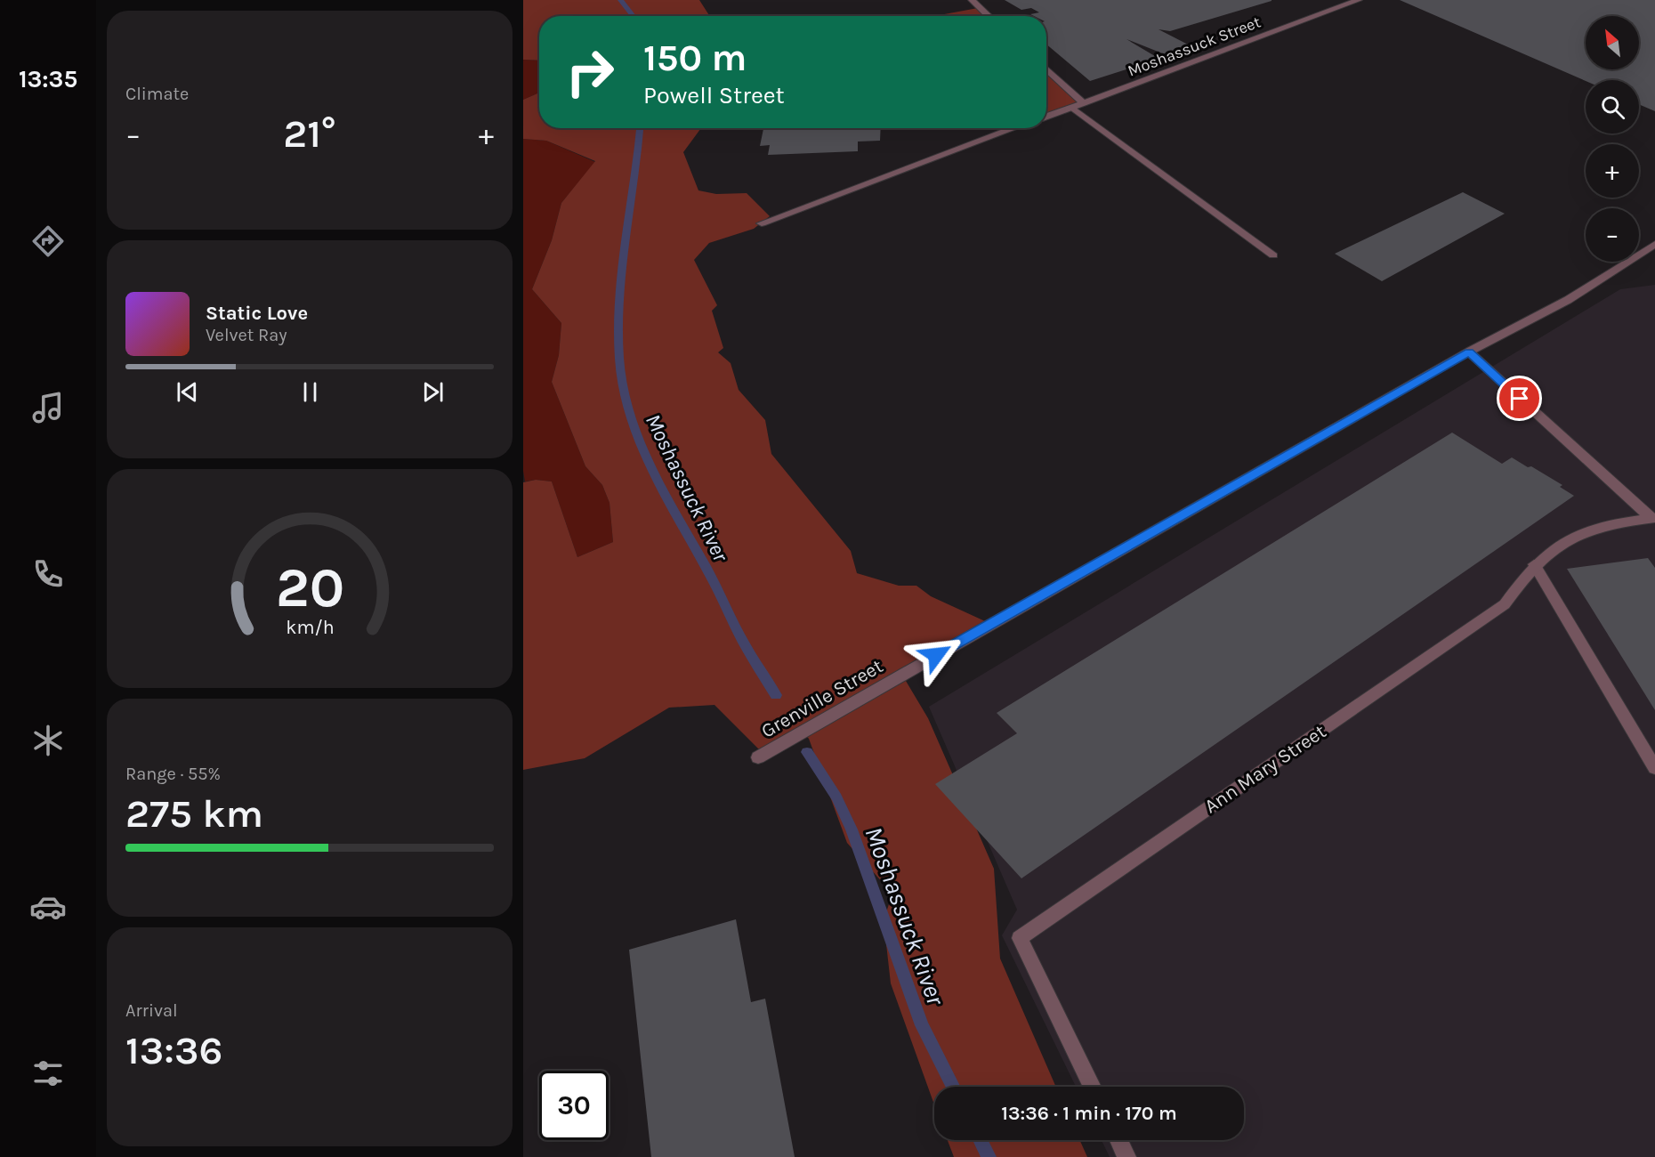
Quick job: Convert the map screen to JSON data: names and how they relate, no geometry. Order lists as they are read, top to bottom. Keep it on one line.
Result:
{"streets":{"street":["Moshassuck Street","Grenville Street","Ann Mary Street"]},"water":["Moshassuck River"],"north":"top left","page":{"tabs":"13:35","tile":["Climate",["Range · 55%","275 km"],["Arrival","13:36"]],"map_buttons":["+","−"],"turn":["150 m","Powell Street"],"heat":["−","21°","+"],"song":["Static Love","Velvet Ray"],"limit":"30","trip":"13:36 · 1 min · 170 m","gauge":["20","km/h"]}}
